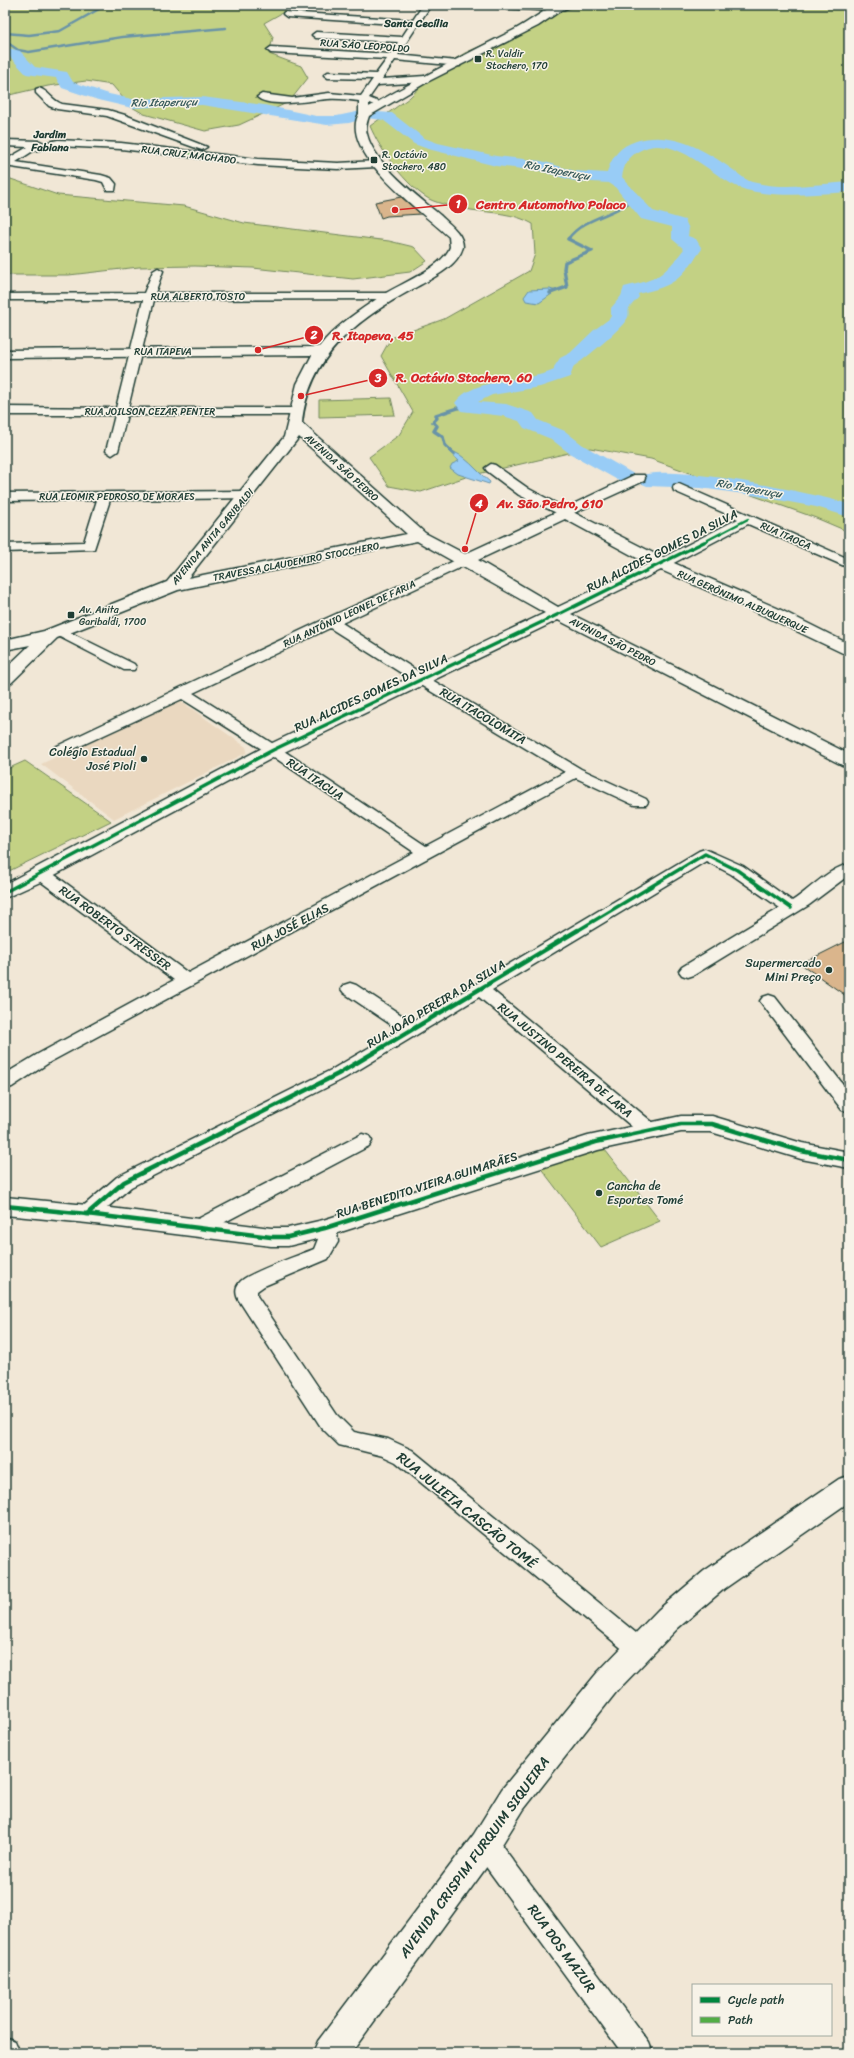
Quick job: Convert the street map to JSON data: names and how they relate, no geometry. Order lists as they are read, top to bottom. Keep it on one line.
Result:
{"streets":{"street":["RUA SÃO LEOPOLDO","RUA CRUZ MACHADO","RUA ALBERTO TOSTO","RUA ITAPEVA","RUA JOILSON CEZAR PENTER","AVENIDA SÃO PEDRO","RUA LEOMIR PEDROSO DE MORAES","RUA ITAOCA","AVENIDA ANITA GARIBALDI","RUA ALCIDES GOMES DA SILVA","TRAVESSA CLAUDEMIRO STOCCHERO","RUA GERÔNIMO ALBUQUERQUE","RUA ANTÔNIO LEONEL DE FARIA","RUA ITACOLOMITA","RUA ITACUA","RUA JOSÉ ELIAS","RUA ROBERTO STRESSER","RUA JOÃO PEREIRA DA SILVA","RUA JUSTINO PEREIRA DE LARA","RUA BENEDITO VIEIRA GUIMARÃES","RUA JULIETA CASCÃO TOMÉ","AVENIDA CRISPIM FURQUIM SIQUEIRA","RUA DOS MAZUR"]},"crossings":[["RUA CRUZ MACHADO","AVENIDA ANITA GARIBALDI"],["RUA ALBERTO TOSTO","AVENIDA ANITA GARIBALDI"],["RUA ITAPEVA","AVENIDA ANITA GARIBALDI"],["RUA JOILSON CEZAR PENTER","AVENIDA SÃO PEDRO"],["RUA JOILSON CEZAR PENTER","AVENIDA ANITA GARIBALDI"],["AVENIDA SÃO PEDRO","AVENIDA ANITA GARIBALDI"],["AVENIDA SÃO PEDRO","RUA ALCIDES GOMES DA SILVA"],["AVENIDA SÃO PEDRO","TRAVESSA CLAUDEMIRO STOCCHERO"],["AVENIDA SÃO PEDRO","RUA ANTÔNIO LEONEL DE FARIA"],["RUA LEOMIR PEDROSO DE MORAES","AVENIDA ANITA GARIBALDI"],["RUA ITAOCA","RUA ALCIDES GOMES DA SILVA"],["AVENIDA ANITA GARIBALDI","TRAVESSA CLAUDEMIRO STOCCHERO"],["RUA ALCIDES GOMES DA SILVA","RUA GERÔNIMO ALBUQUERQUE"],["RUA ALCIDES GOMES DA SILVA","RUA ITACOLOMITA"],["RUA ALCIDES GOMES DA SILVA","RUA ITACUA"],["RUA ALCIDES GOMES DA SILVA","RUA ROBERTO STRESSER"],["RUA GERÔNIMO ALBUQUERQUE","RUA ANTÔNIO LEONEL DE FARIA"],["RUA ANTÔNIO LEONEL DE FARIA","RUA ITACOLOMITA"],["RUA ANTÔNIO LEONEL DE FARIA","RUA ITACUA"],["RUA ITACOLOMITA","RUA JOSÉ ELIAS"],["RUA ITACUA","RUA JOSÉ ELIAS"],["RUA JOSÉ ELIAS","RUA ROBERTO STRESSER"],["RUA JOÃO PEREIRA DA SILVA","RUA JUSTINO PEREIRA DE LARA"],["RUA JOÃO PEREIRA DA SILVA","RUA BENEDITO VIEIRA GUIMARÃES"],["RUA JUSTINO PEREIRA DE LARA","RUA BENEDITO VIEIRA GUIMARÃES"],["RUA BENEDITO VIEIRA GUIMARÃES","RUA JULIETA CASCÃO TOMÉ"],["RUA JULIETA CASCÃO TOMÉ","AVENIDA CRISPIM FURQUIM SIQUEIRA"],["AVENIDA CRISPIM FURQUIM SIQUEIRA","RUA DOS MAZUR"]],"districts":["Santa Cecília","Jardim Fabiana"],"water":["Rio Itaperuçu"],"places":{"transit":["R. Valdir Stochero, 170","R. Octávio Stochero, 480","Av. Anita Garibaldi, 1700"],"other":["Centro Automotivo Polaco","R. Itapeva, 45","R. Octávio Stochero, 60","Av. São Pedro, 610","Colégio Estadual José Pioli","Supermercado Mini Preço","Cancha de Esportes Tomé"]},"legend":["Cycle path","Path"]}
